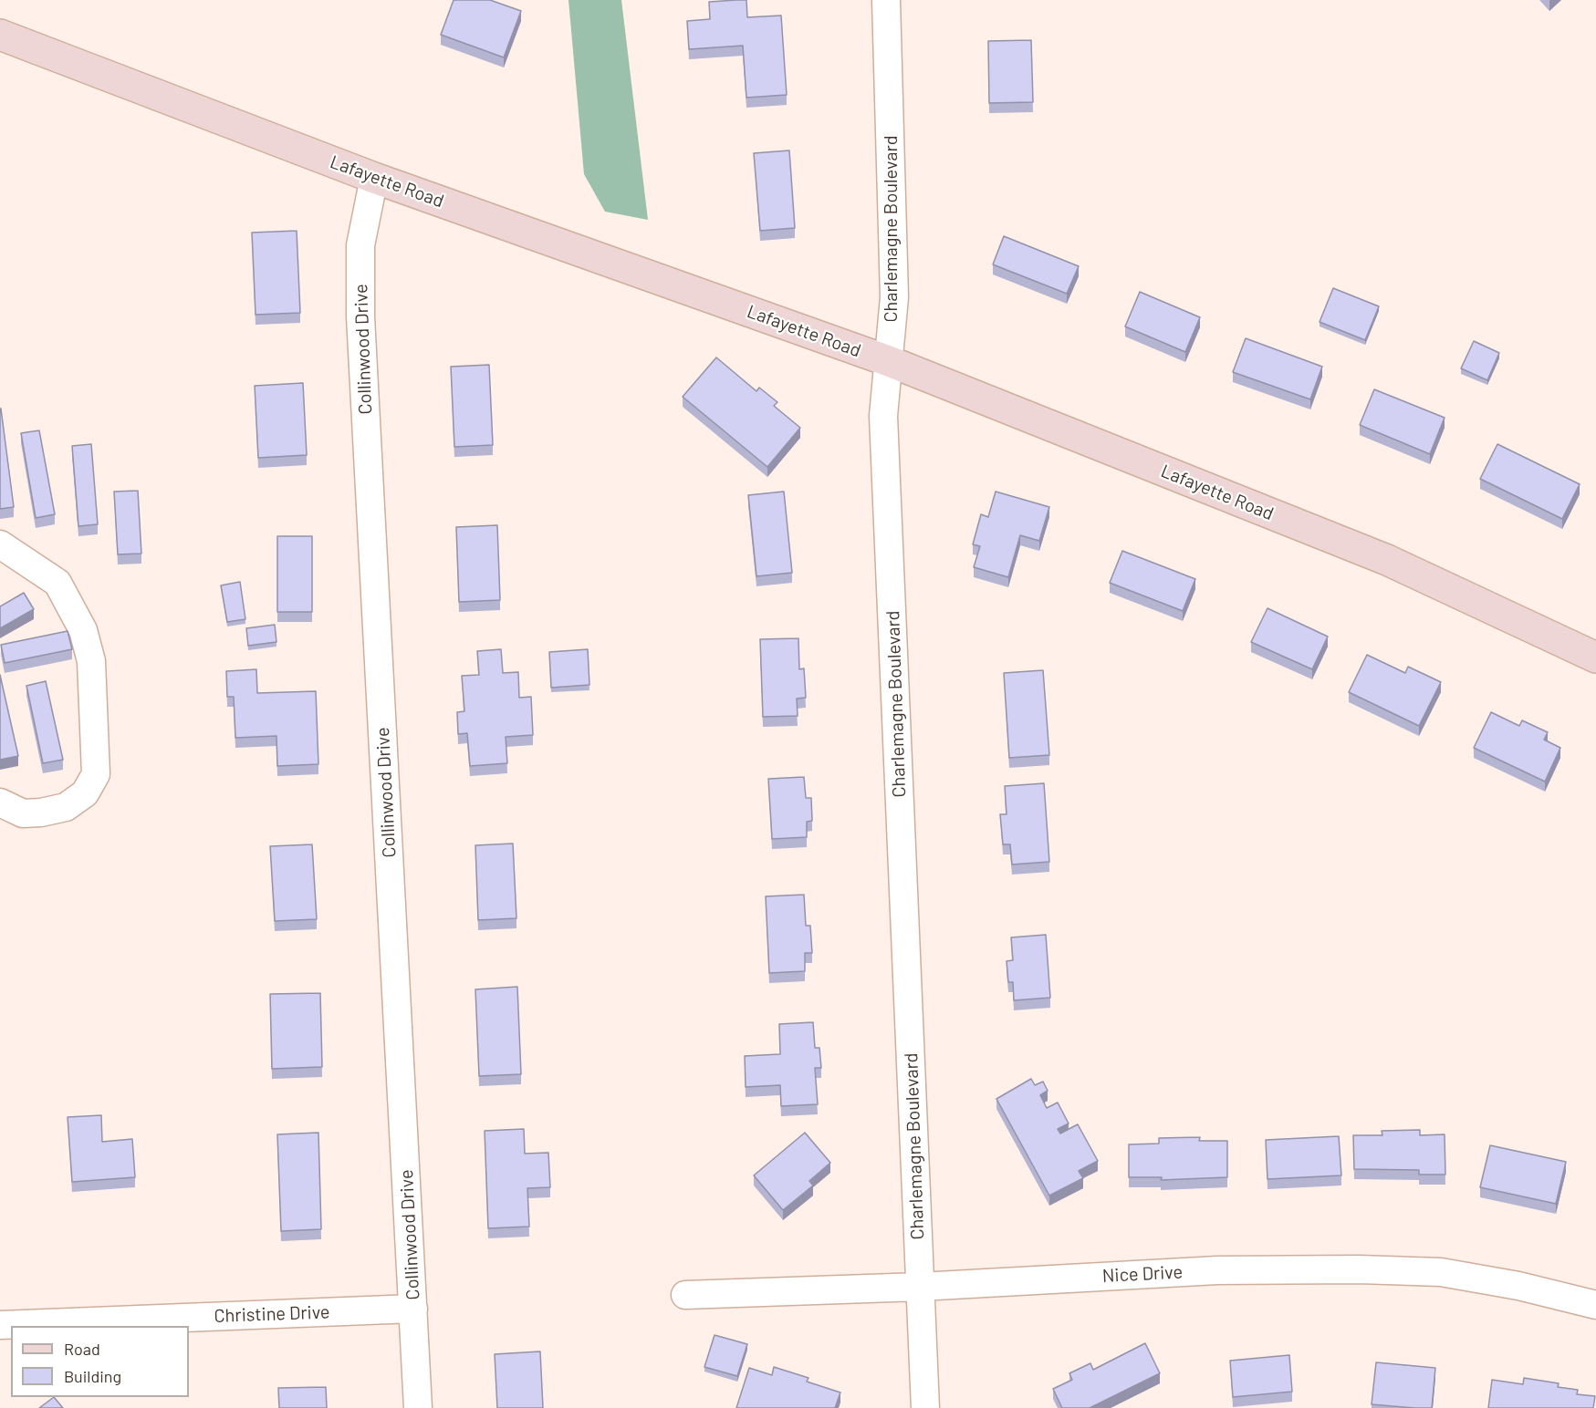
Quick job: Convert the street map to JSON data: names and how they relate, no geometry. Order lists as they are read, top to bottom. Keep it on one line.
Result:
{"streets":{"main road":["Lafayette Road"],"street":["Charlemagne Boulevard","Collinwood Drive","Nice Drive","Christine Drive"]},"crossings":[["Lafayette Road","Charlemagne Boulevard"],["Lafayette Road","Collinwood Drive"],["Charlemagne Boulevard","Nice Drive"],["Collinwood Drive","Christine Drive"]],"legend":["Road","Building"]}
